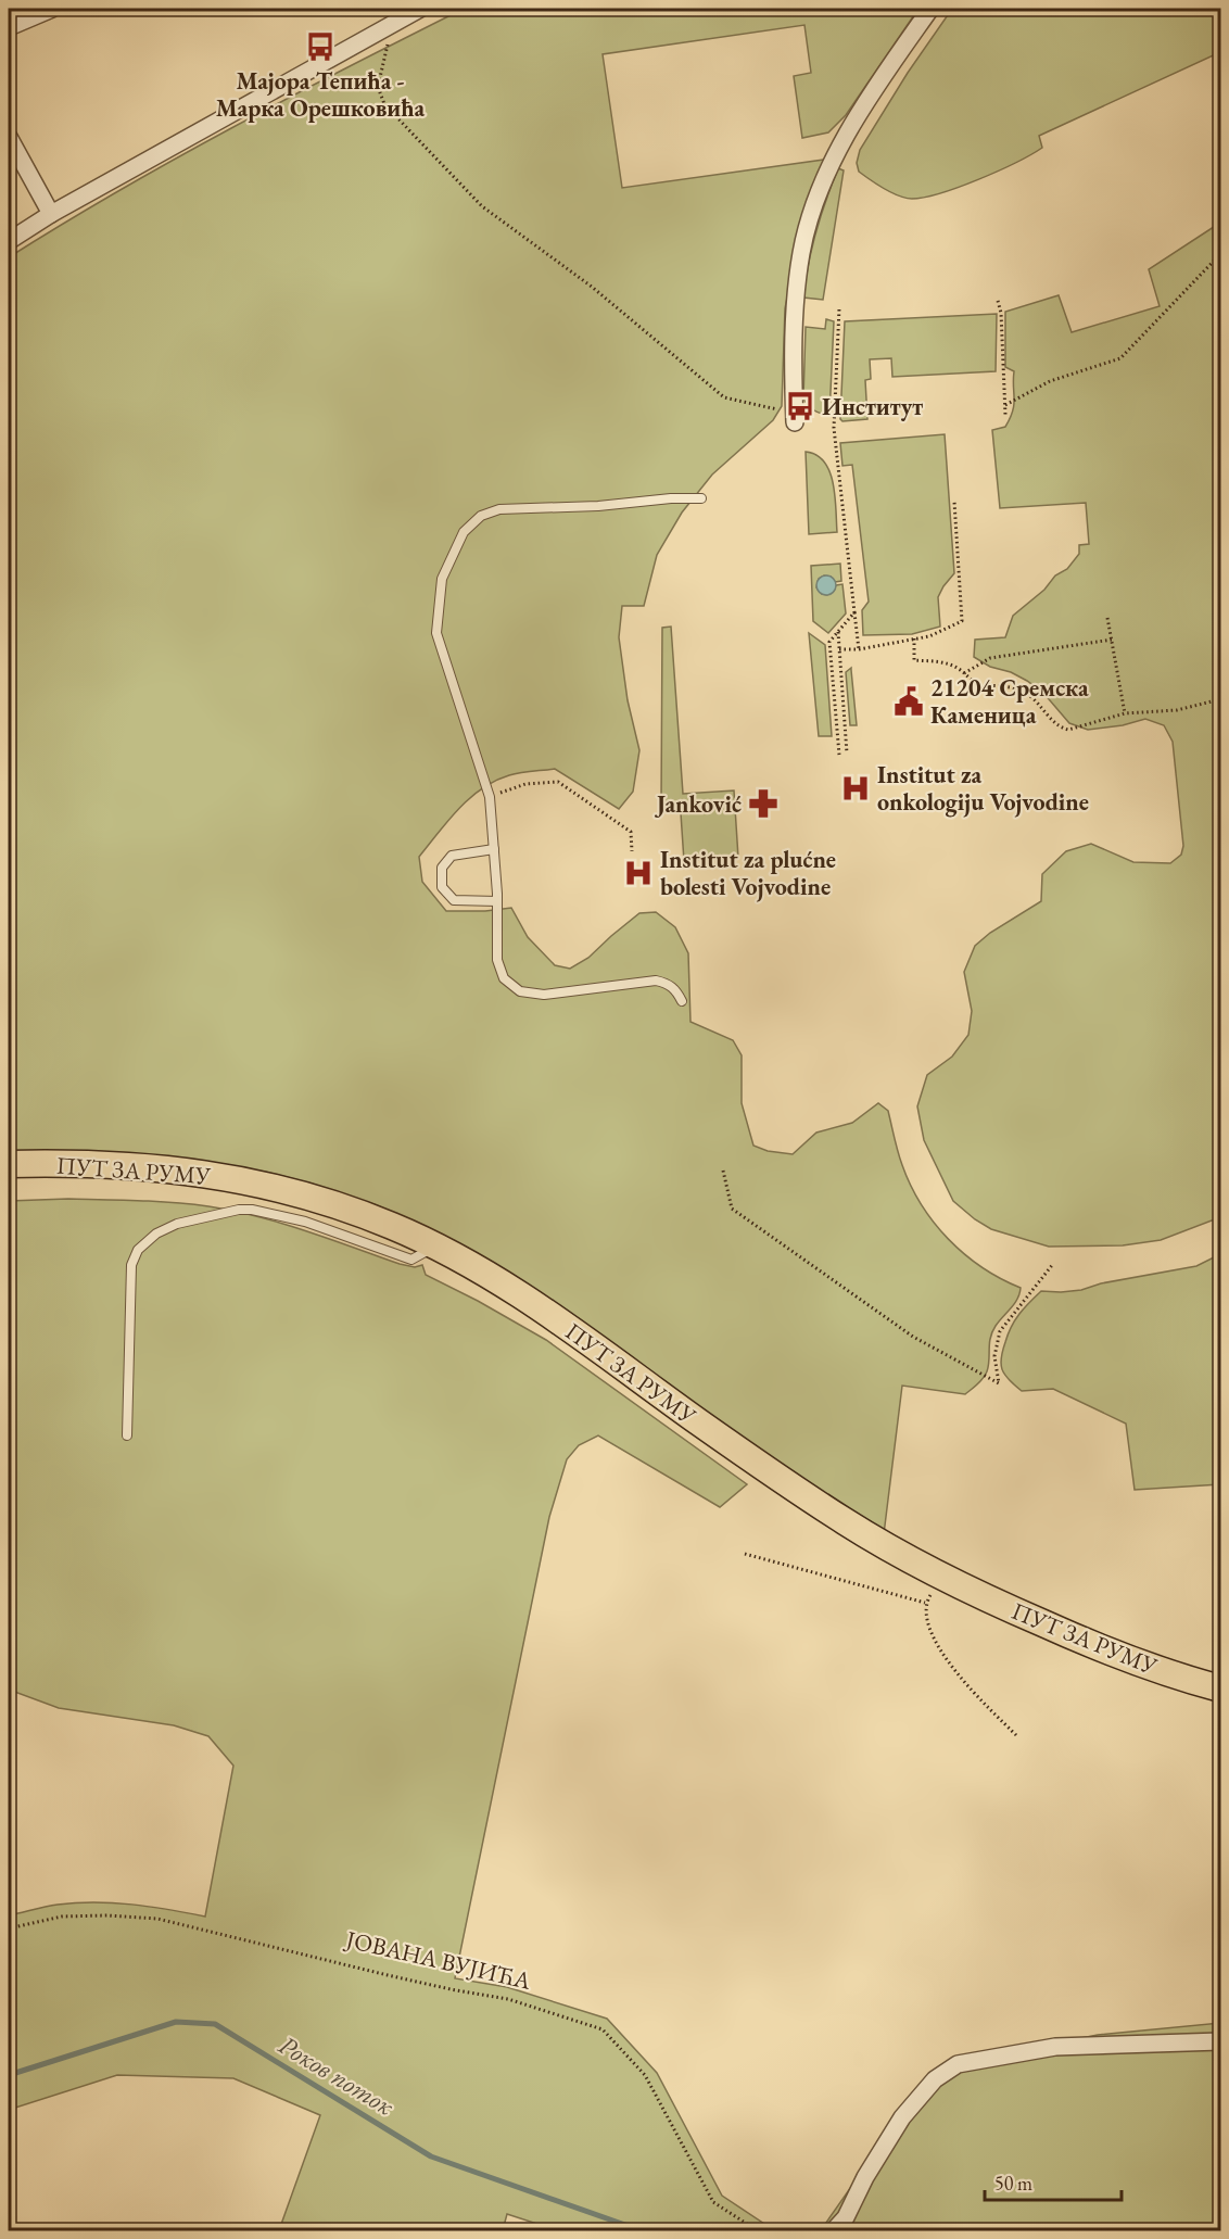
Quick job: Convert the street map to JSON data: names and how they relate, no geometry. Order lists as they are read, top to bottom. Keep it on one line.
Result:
{"streets":{"main road":["ПУТ ЗА РУМУ"],"path":["ЈОВАНА ВУЈИЋА"]},"water":["Роков поток"],"places":{"bus stop":["Мајора Тепића - Марка Орешковића","Институт"],"public building":["21204 Сремска Каменица"],"hospital":["Institut za onkologiju Vojvodine","Institut za plućne bolesti Vojvodine"],"pharmacy":["Janković"]},"scale_bar":"50 m"}
